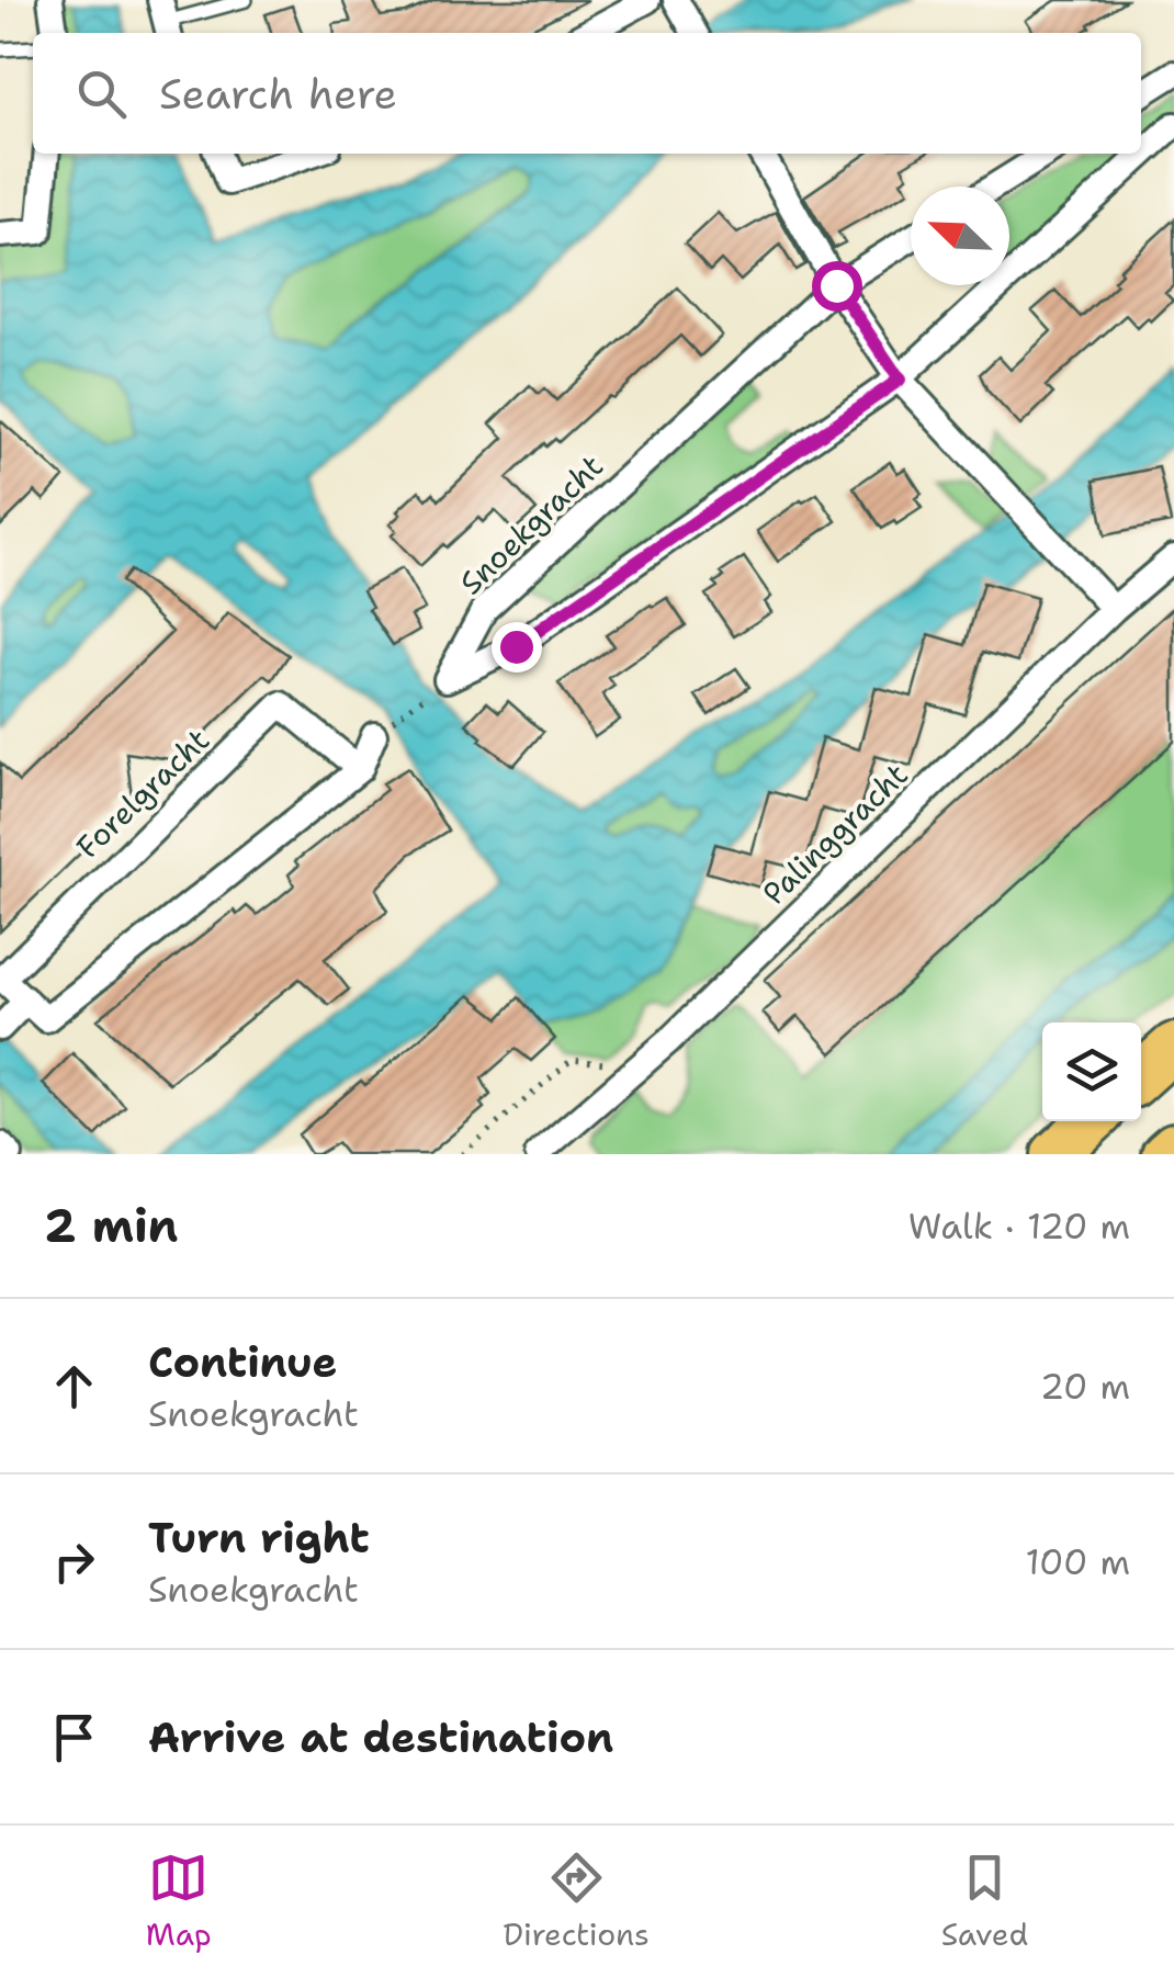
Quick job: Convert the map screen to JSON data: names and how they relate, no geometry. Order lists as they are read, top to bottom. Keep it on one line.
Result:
{"streets":{"street":["Snoekgracht","Forelgracht","Palinggracht"]},"north":"top left","page":{"search":"Search here","heading":["2 min","Walk · 120 m"],"list":[["Continue","Snoekgracht","20 m"],["Turn right","Snoekgracht","100 m"],"Arrive at destination"],"nav":["Map","Directions","Saved"]}}
